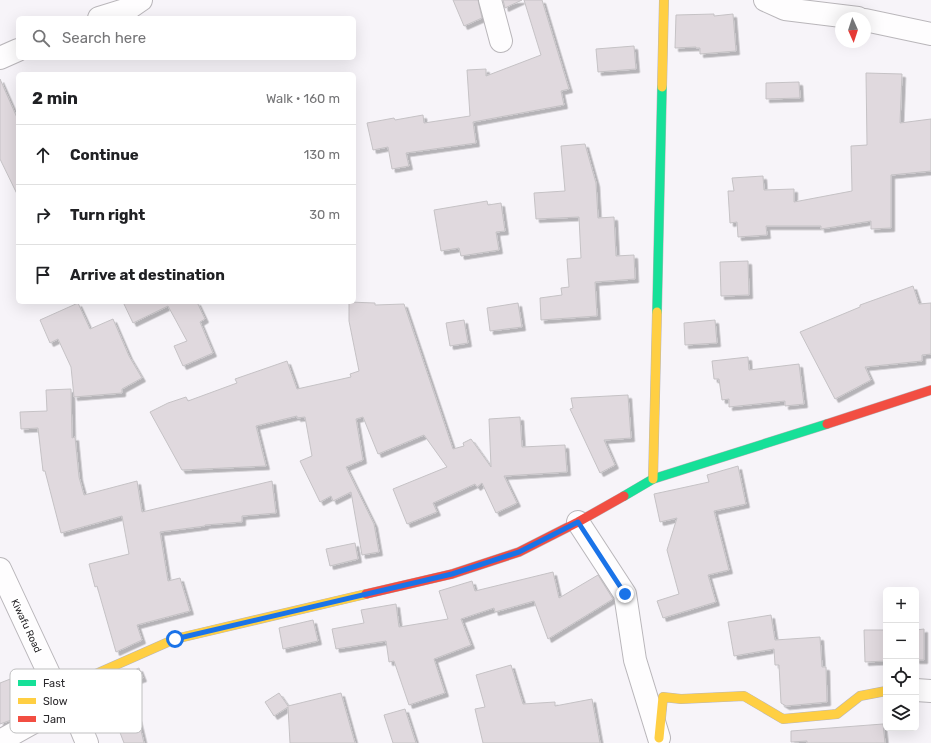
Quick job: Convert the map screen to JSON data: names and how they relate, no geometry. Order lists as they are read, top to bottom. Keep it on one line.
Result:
{"streets":{"street":["Kiwafu Road"]},"legend":["Fast","Slow","Jam"],"north":"bottom","page":{"search":"Search here","heading":["2 min","Walk · 160 m"],"list":[["Continue","130 m"],["Turn right","30 m"],"Arrive at destination"],"map_buttons":["+","−"]}}
